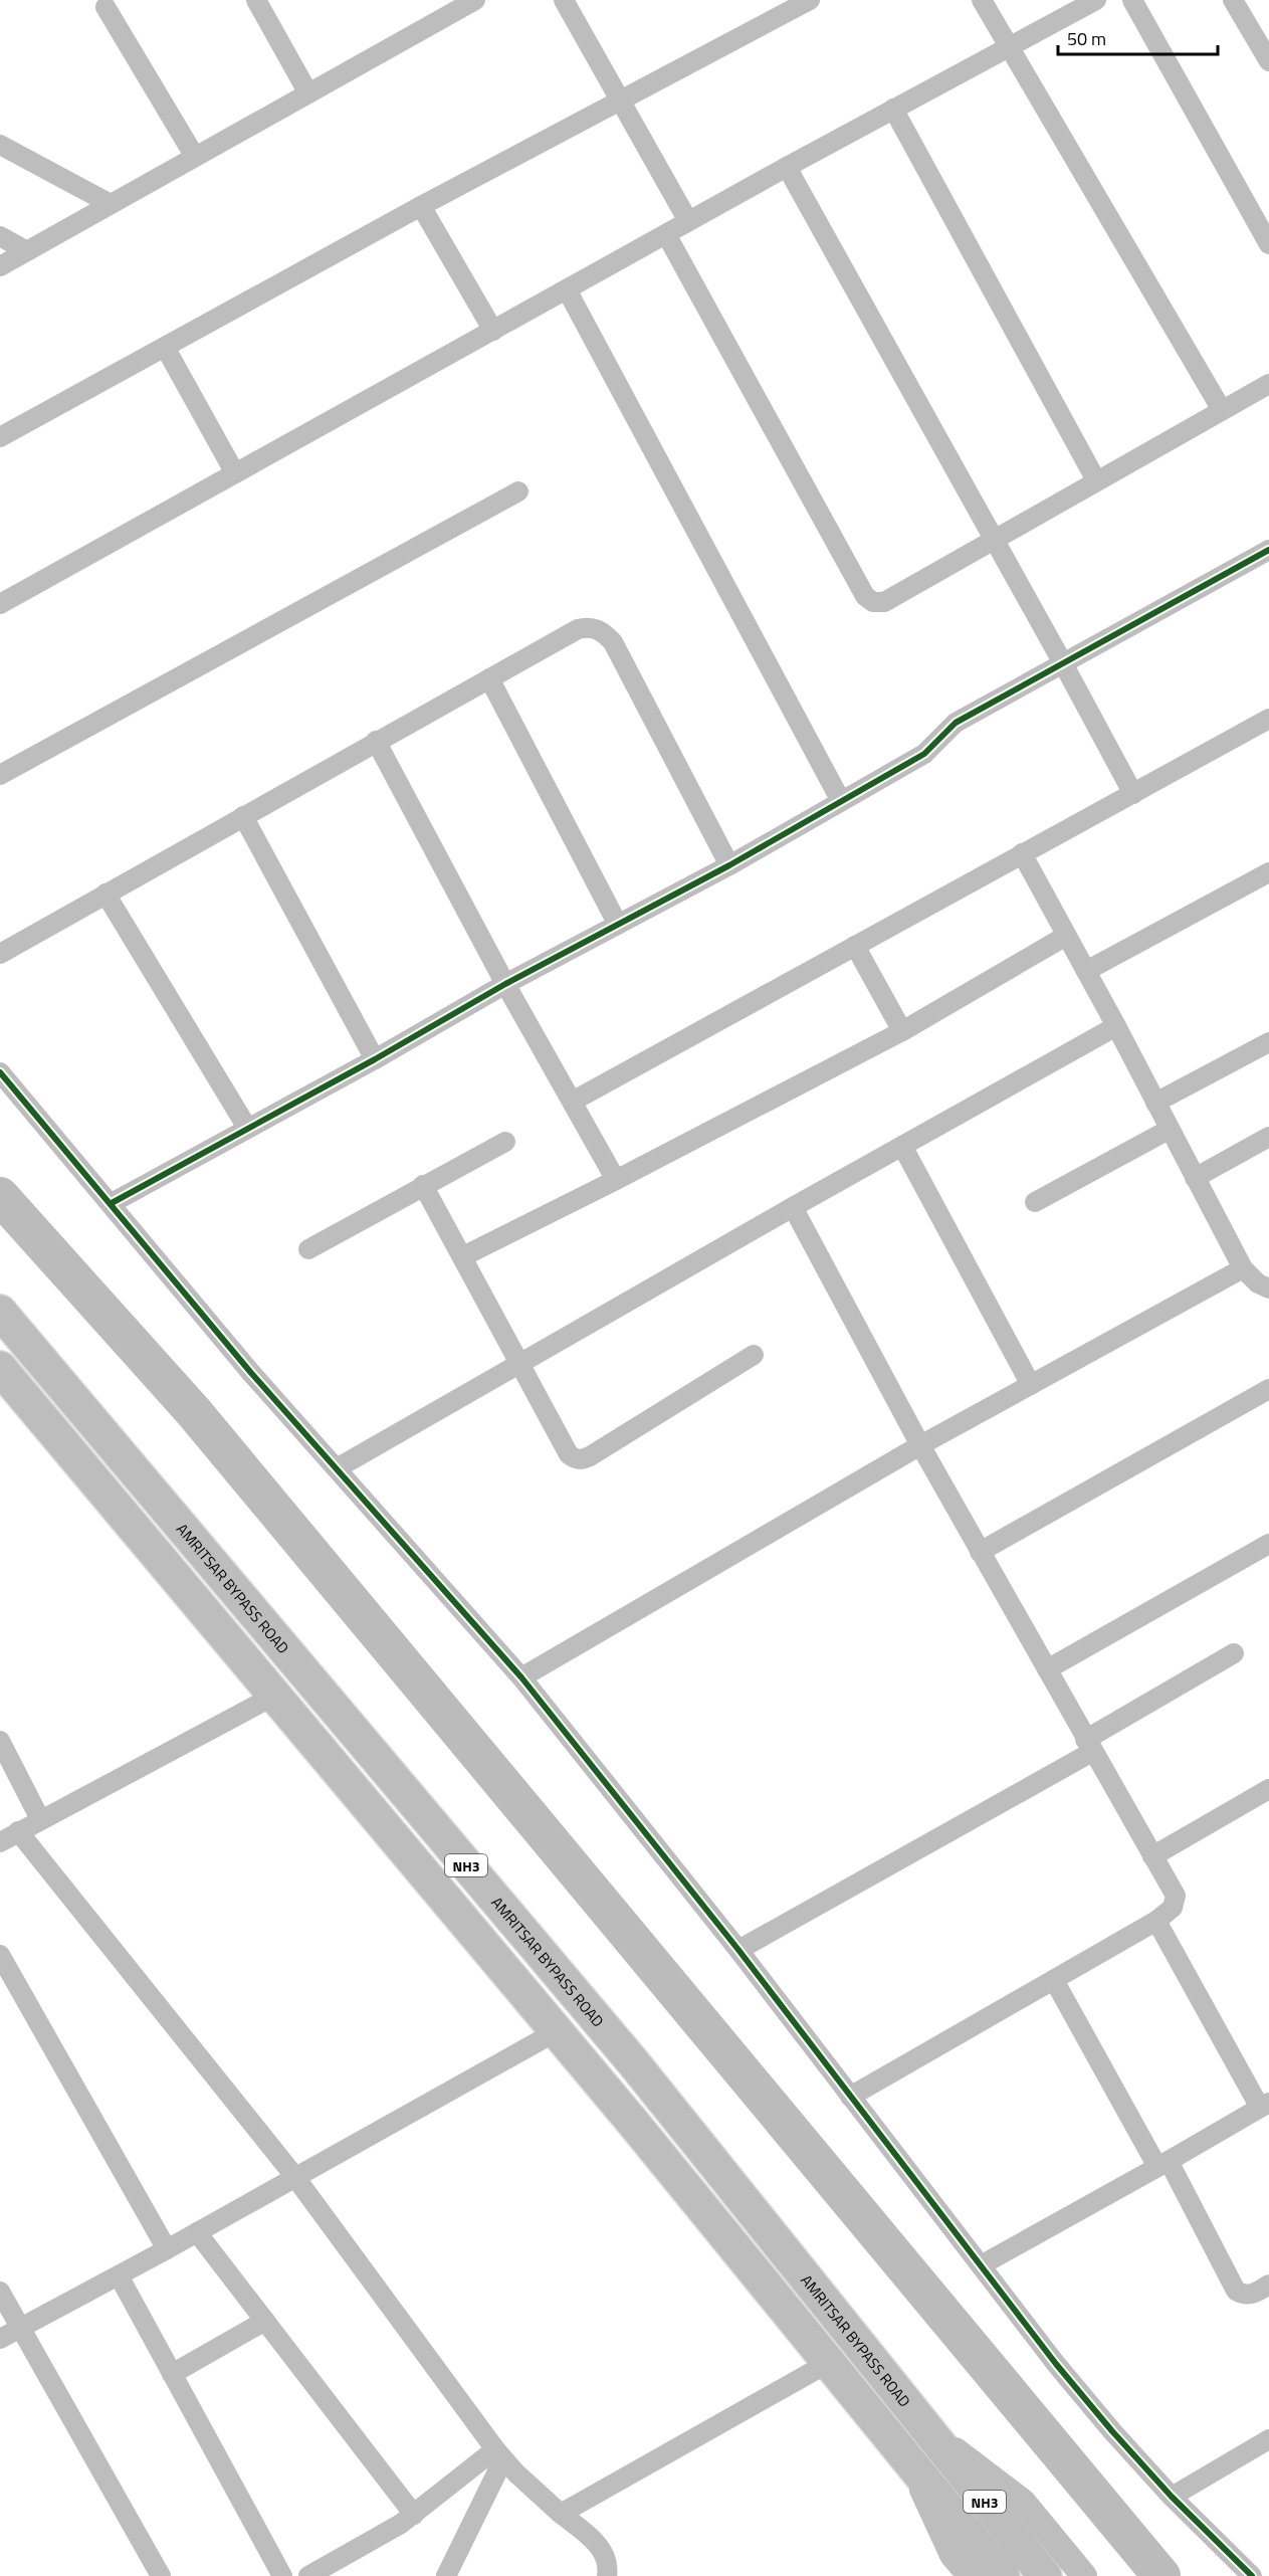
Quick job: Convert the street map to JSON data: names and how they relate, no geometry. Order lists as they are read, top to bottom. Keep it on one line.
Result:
{"streets":{"highway":["AMRITSAR BYPASS ROAD","NH3"]},"crossings":[["AMRITSAR BYPASS ROAD","NH3"]],"scale_bar":"50 m"}
